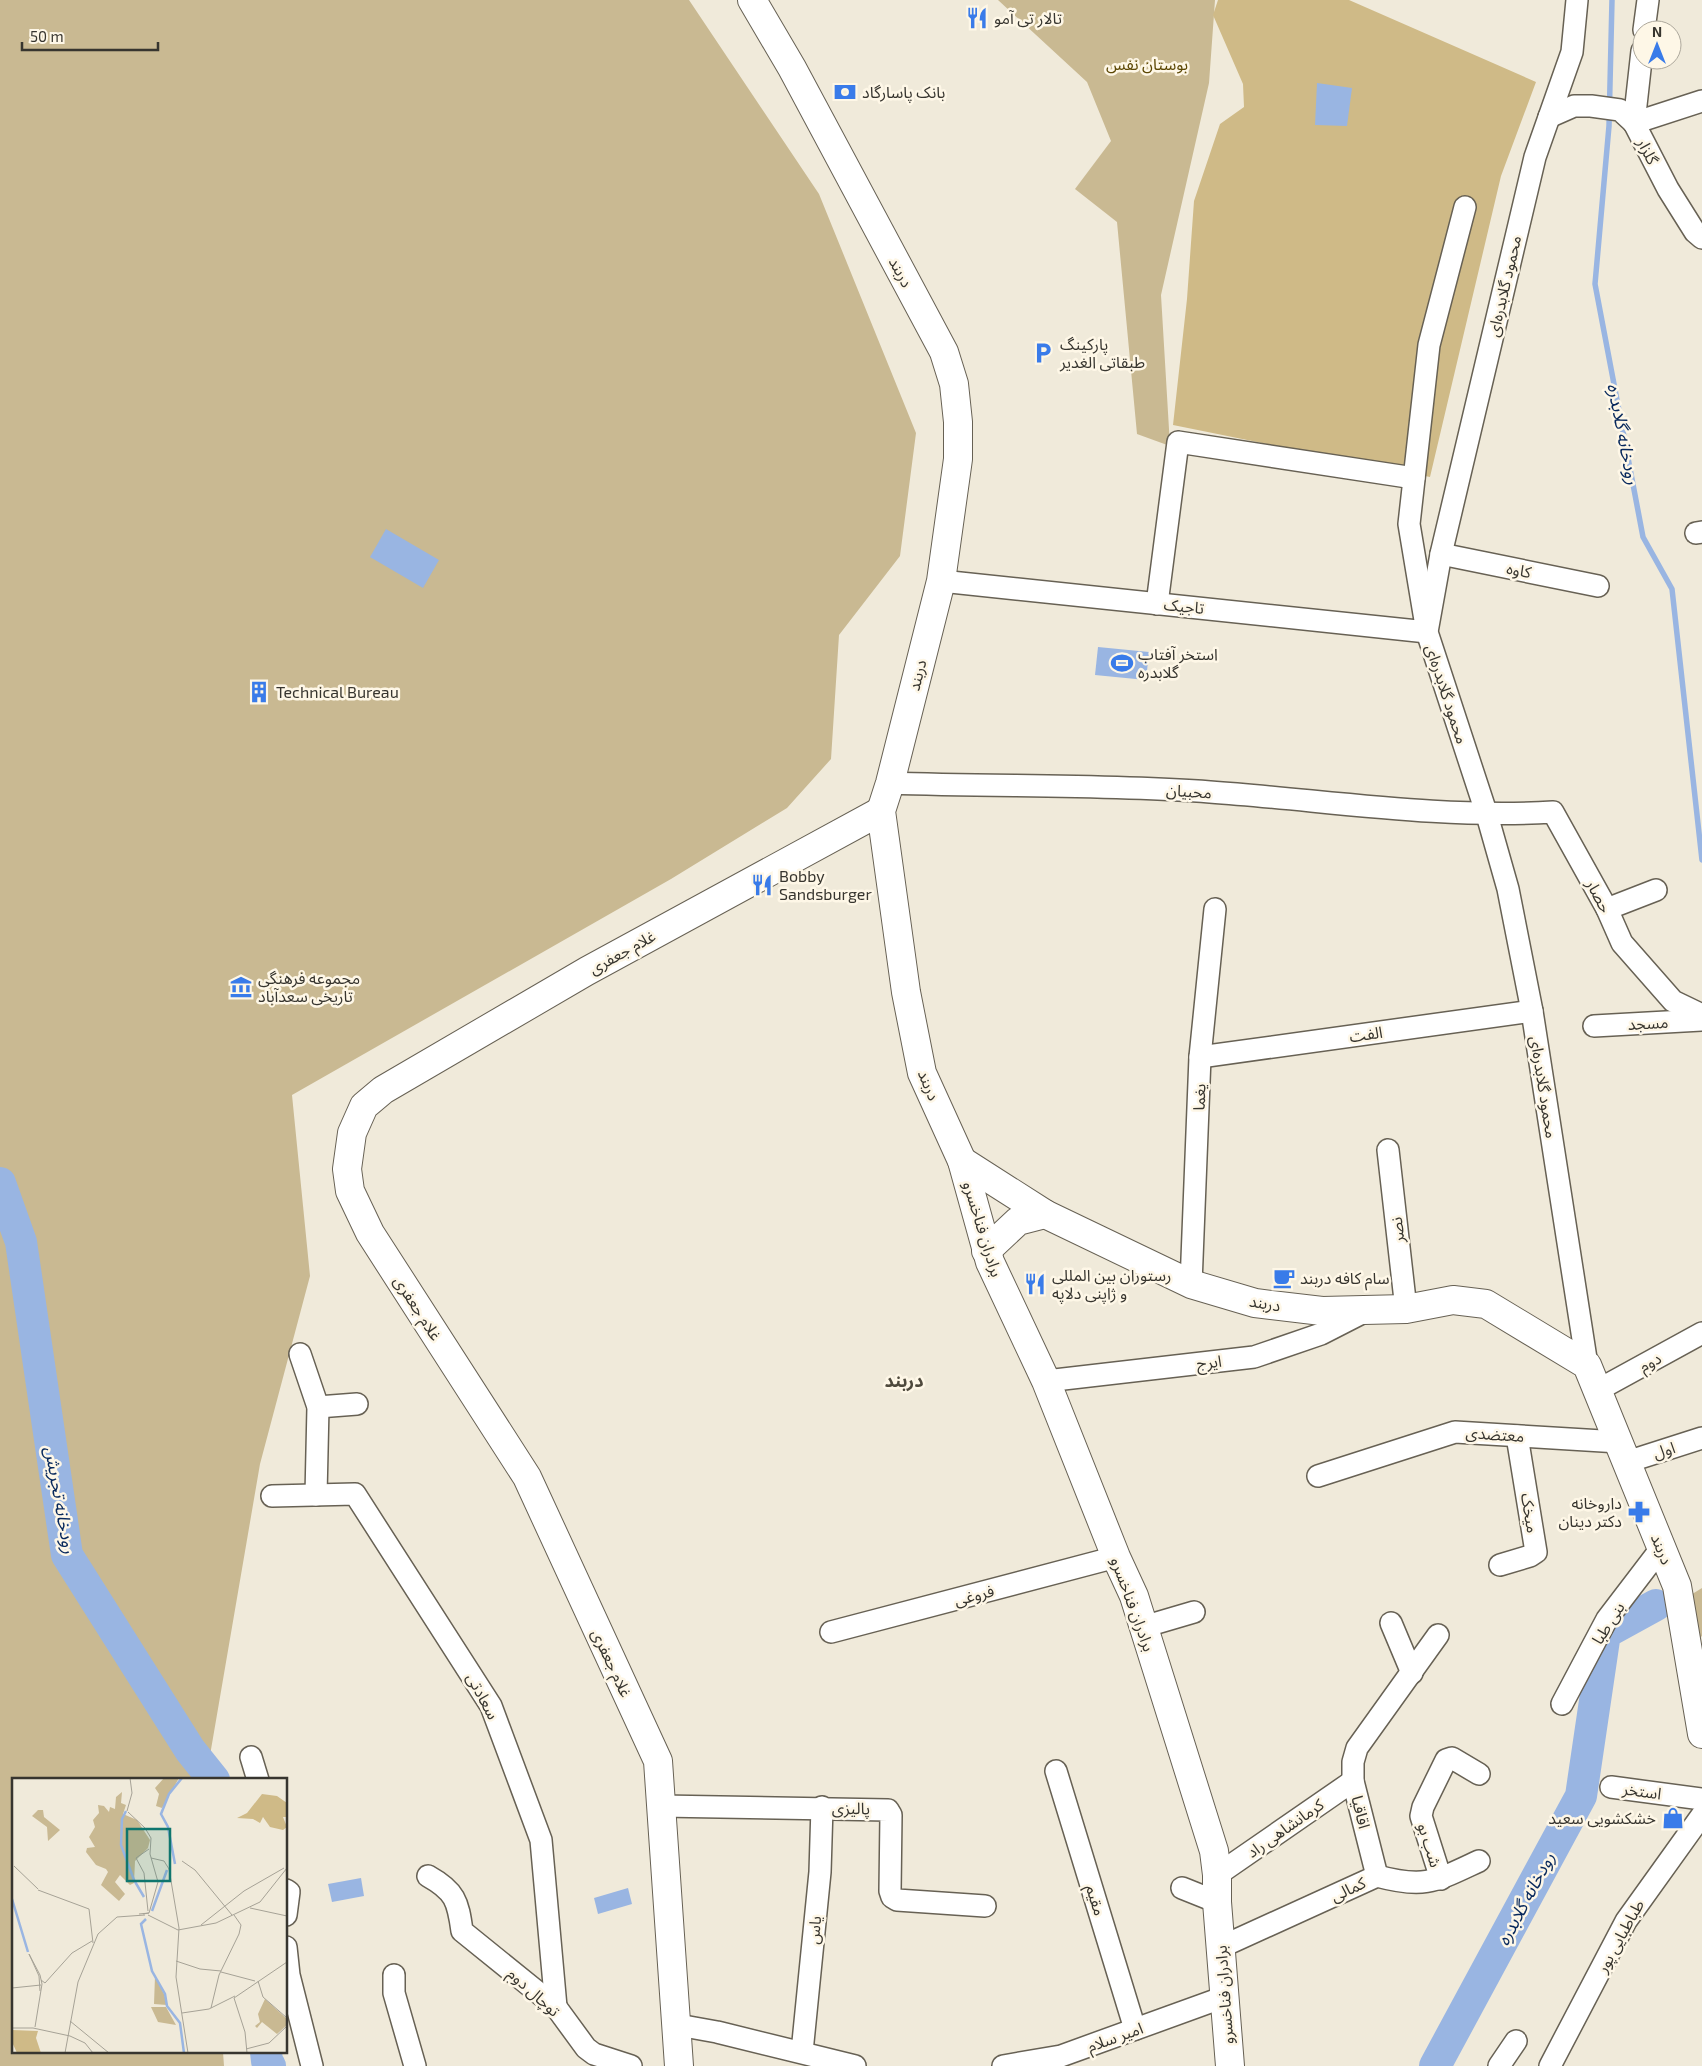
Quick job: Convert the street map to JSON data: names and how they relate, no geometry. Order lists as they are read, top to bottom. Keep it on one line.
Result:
{"streets":{"main road":["دربند","غلام جعفری","برادران فناخسرو"],"street":["گلزار","محمود گلابدره‌ای","کاوه","تاجیک","محبیان","حصار","مسجد","الفت","یغما","نصر","ایرج","دوم","معتضدی","اول","میخک","فروغی","بنی طبا","سعادتی","استخر","پالیزی","اقاقیا","کرمانشاهی راد","شب بو","کمالی","مقیم","یاس","طباطبایی پور","توچال دوم","امیر سلام"]},"crossings":[["دربند","محمود گلابدره‌ای"],["دربند","تاجیک"],["دربند","محبیان"],["دربند","غلام جعفری"],["دربند","یغما"],["دربند","برادران فناخسرو"],["دربند","نصر"],["دربند","ایرج"],["دربند","دوم"],["دربند","معتضدی"],["دربند","اول"],["دربند","بنی طبا"],["محمود گلابدره‌ای","کاوه"],["محمود گلابدره‌ای","تاجیک"],["محمود گلابدره‌ای","محبیان"],["محمود گلابدره‌ای","حصار"],["محمود گلابدره‌ای","الفت"],["محبیان","حصار"],["غلام جعفری","پالیزی"],["الفت","یغما"],["برادران فناخسرو","ایرج"],["برادران فناخسرو","فروغی"],["برادران فناخسرو","کرمانشاهی راد"],["برادران فناخسرو","کمالی"],["برادران فناخسرو","امیر سلام"],["معتضدی","اول"],["معتضدی","میخک"],["سعادتی","توچال دوم"],["پالیزی","یاس"],["اقاقیا","کرمانشاهی راد"],["اقاقیا","کمالی"],["شب بو","کمالی"],["مقیم","امیر سلام"]],"districts":["دربند"],"water":["رودخانه گلابدره","رودخانه تجریش"],"parks":["بوستان نفس"],"places":{"restaurant":["تالار تی آمو","Bobby Sandsburger","رستوران بین المللی و ژاپنی دلاپه"],"bank":["بانک پاسارگاد"],"parking":["پارکینگ طبقاتی الغدیر"],"sports":["استخر آفتاب گلابدره"],"building":["Technical Bureau"],"museum":["مجموعه فرهنگی تاریخی سعدآباد"],"cafe":["سام کافه دربند"],"pharmacy":["داروخانه دکتر دینان"],"shop":["خشکشویی سعید"]},"scale_bar":"50 m","north":"top"}
